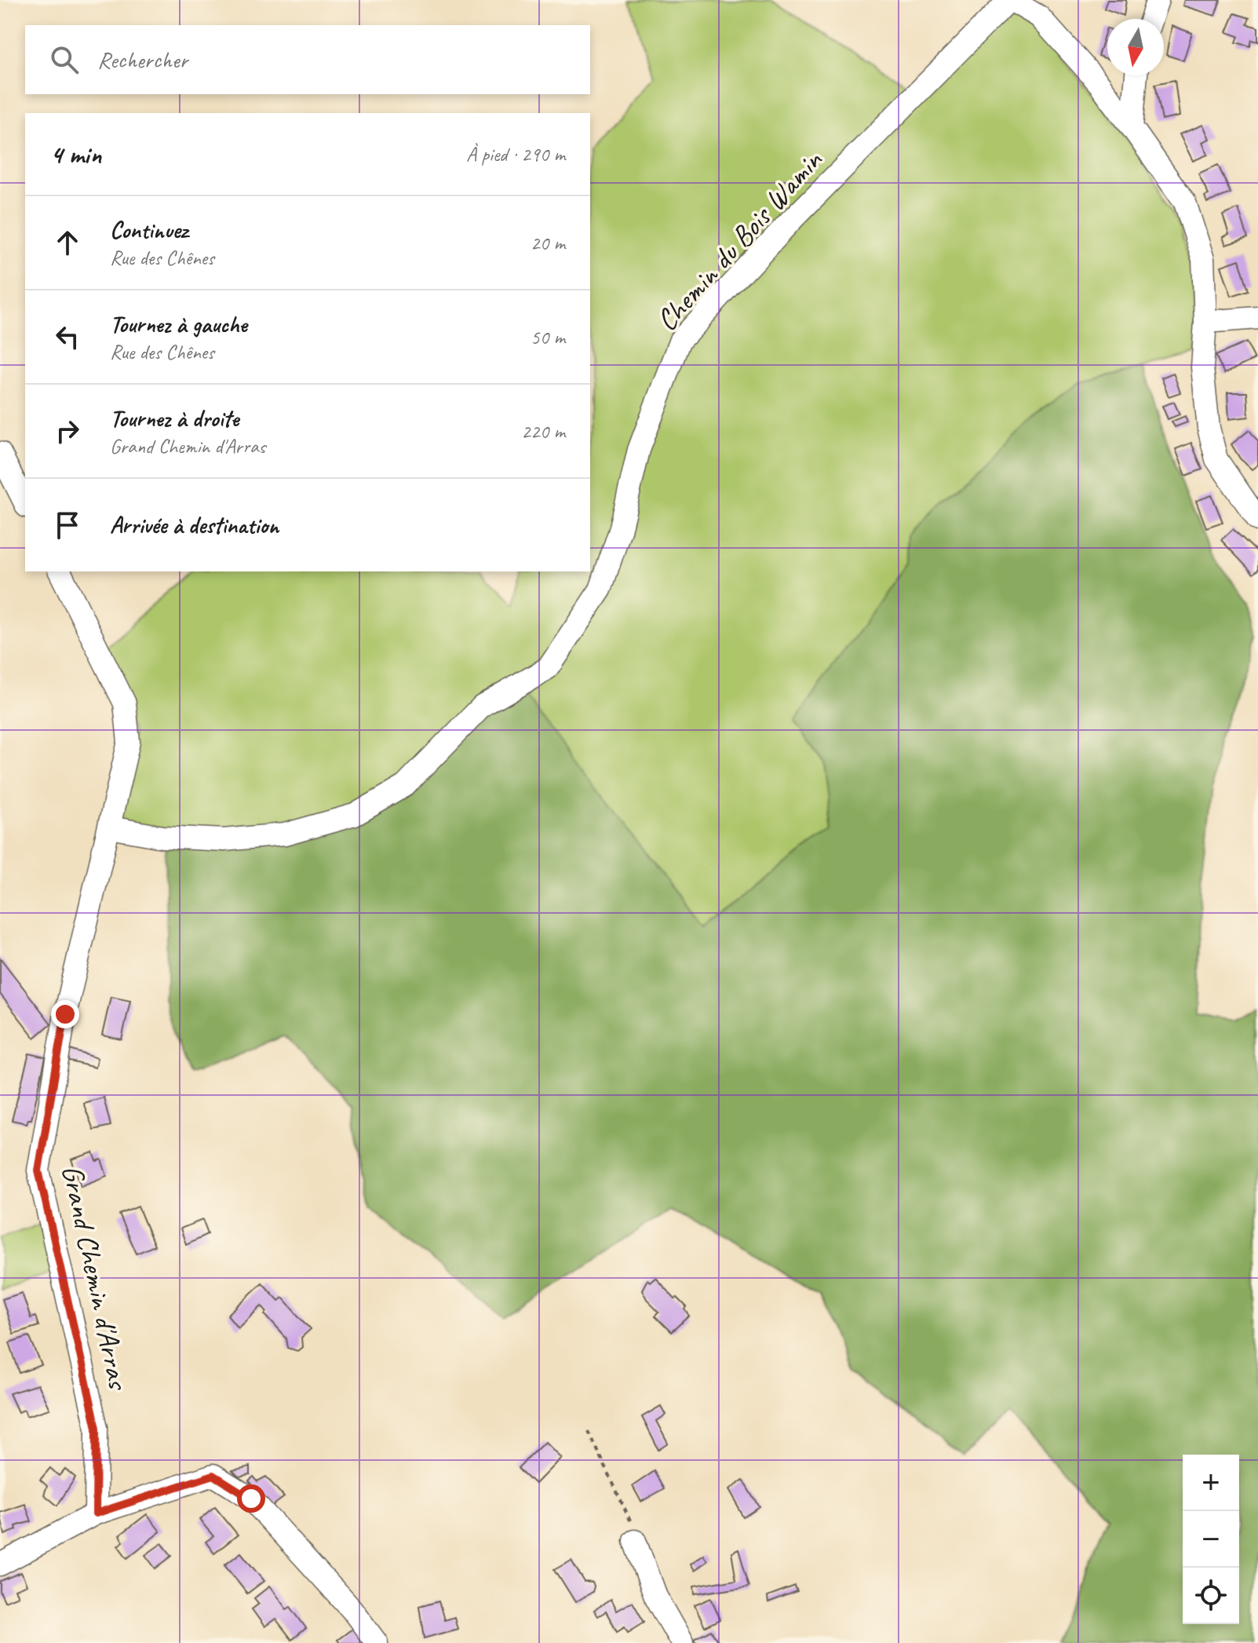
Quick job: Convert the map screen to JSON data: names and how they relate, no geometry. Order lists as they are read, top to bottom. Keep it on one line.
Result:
{"streets":{"street":["Chemin du Bois Wamin","Grand Chemin d'Arras"]},"crossings":[["Chemin du Bois Wamin","Grand Chemin d'Arras"]],"north":"bottom","page":{"search":"Rechercher","heading":["4 min","À pied · 290 m"],"list":[["Continuez","Rue des Chênes","20 m"],["Tournez à gauche","Rue des Chênes","50 m"],["Tournez à droite","Grand Chemin d'Arras","220 m"],"Arrivée à destination"],"map_buttons":["+","−"]}}
